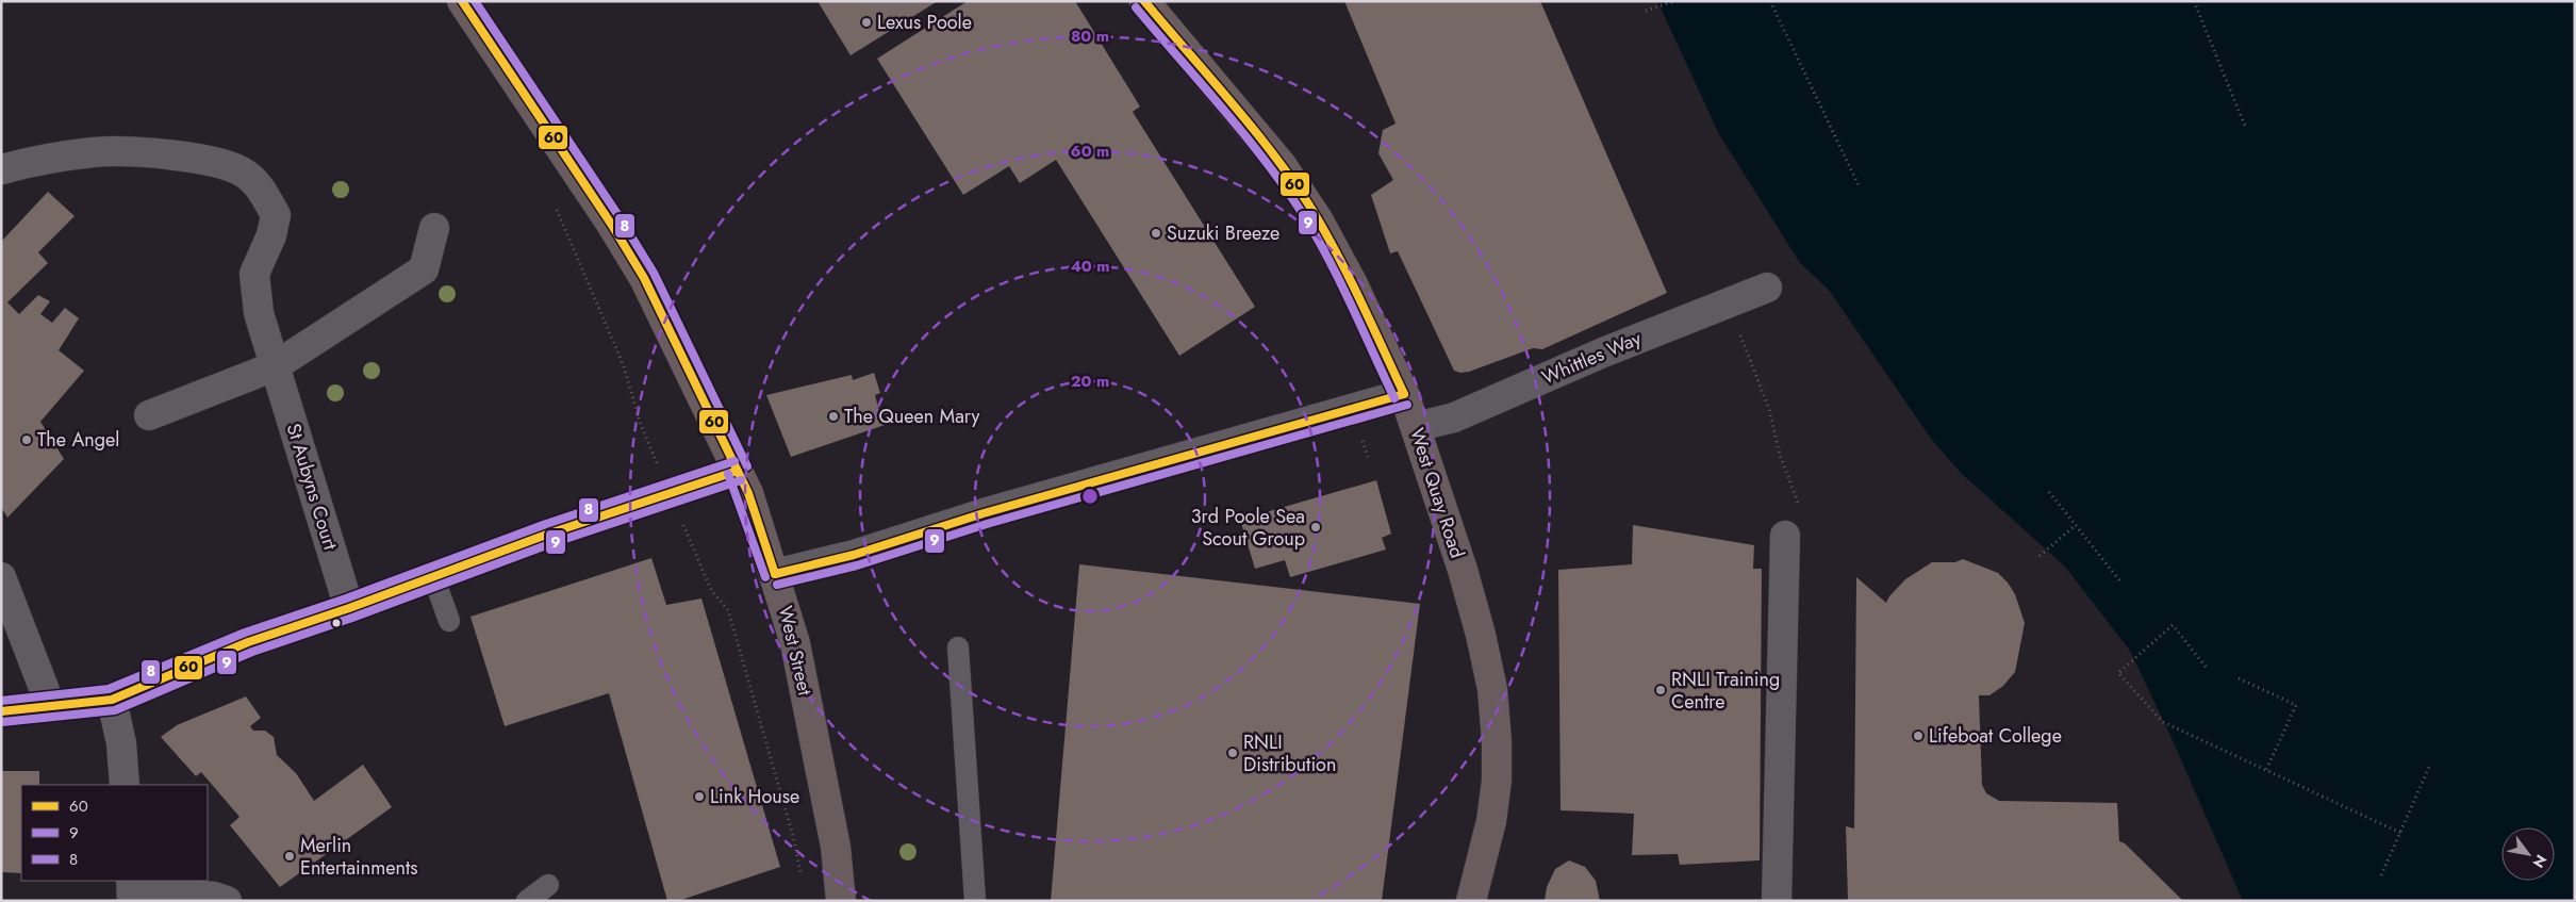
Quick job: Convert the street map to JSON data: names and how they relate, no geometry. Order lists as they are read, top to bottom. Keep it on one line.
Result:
{"streets":{"highway":["West Quay Road","West Street"],"street":["Whittles Way","St Aubyns Court"]},"crossings":[["Whittles Way","West Quay Road"]],"places":["Lexus Poole","Suzuki Breeze","The Queen Mary","The Angel","3rd Poole Sea Scout Group","RNLI Training Centre","Lifeboat College","RNLI Distribution","Link House","Merlin Entertainments"],"lines":["transit line 60","transit line 8","transit line 9"],"legend":["60","9","8"],"north":"bottom right","rings":["80 m","60 m","40 m","20 m"]}
